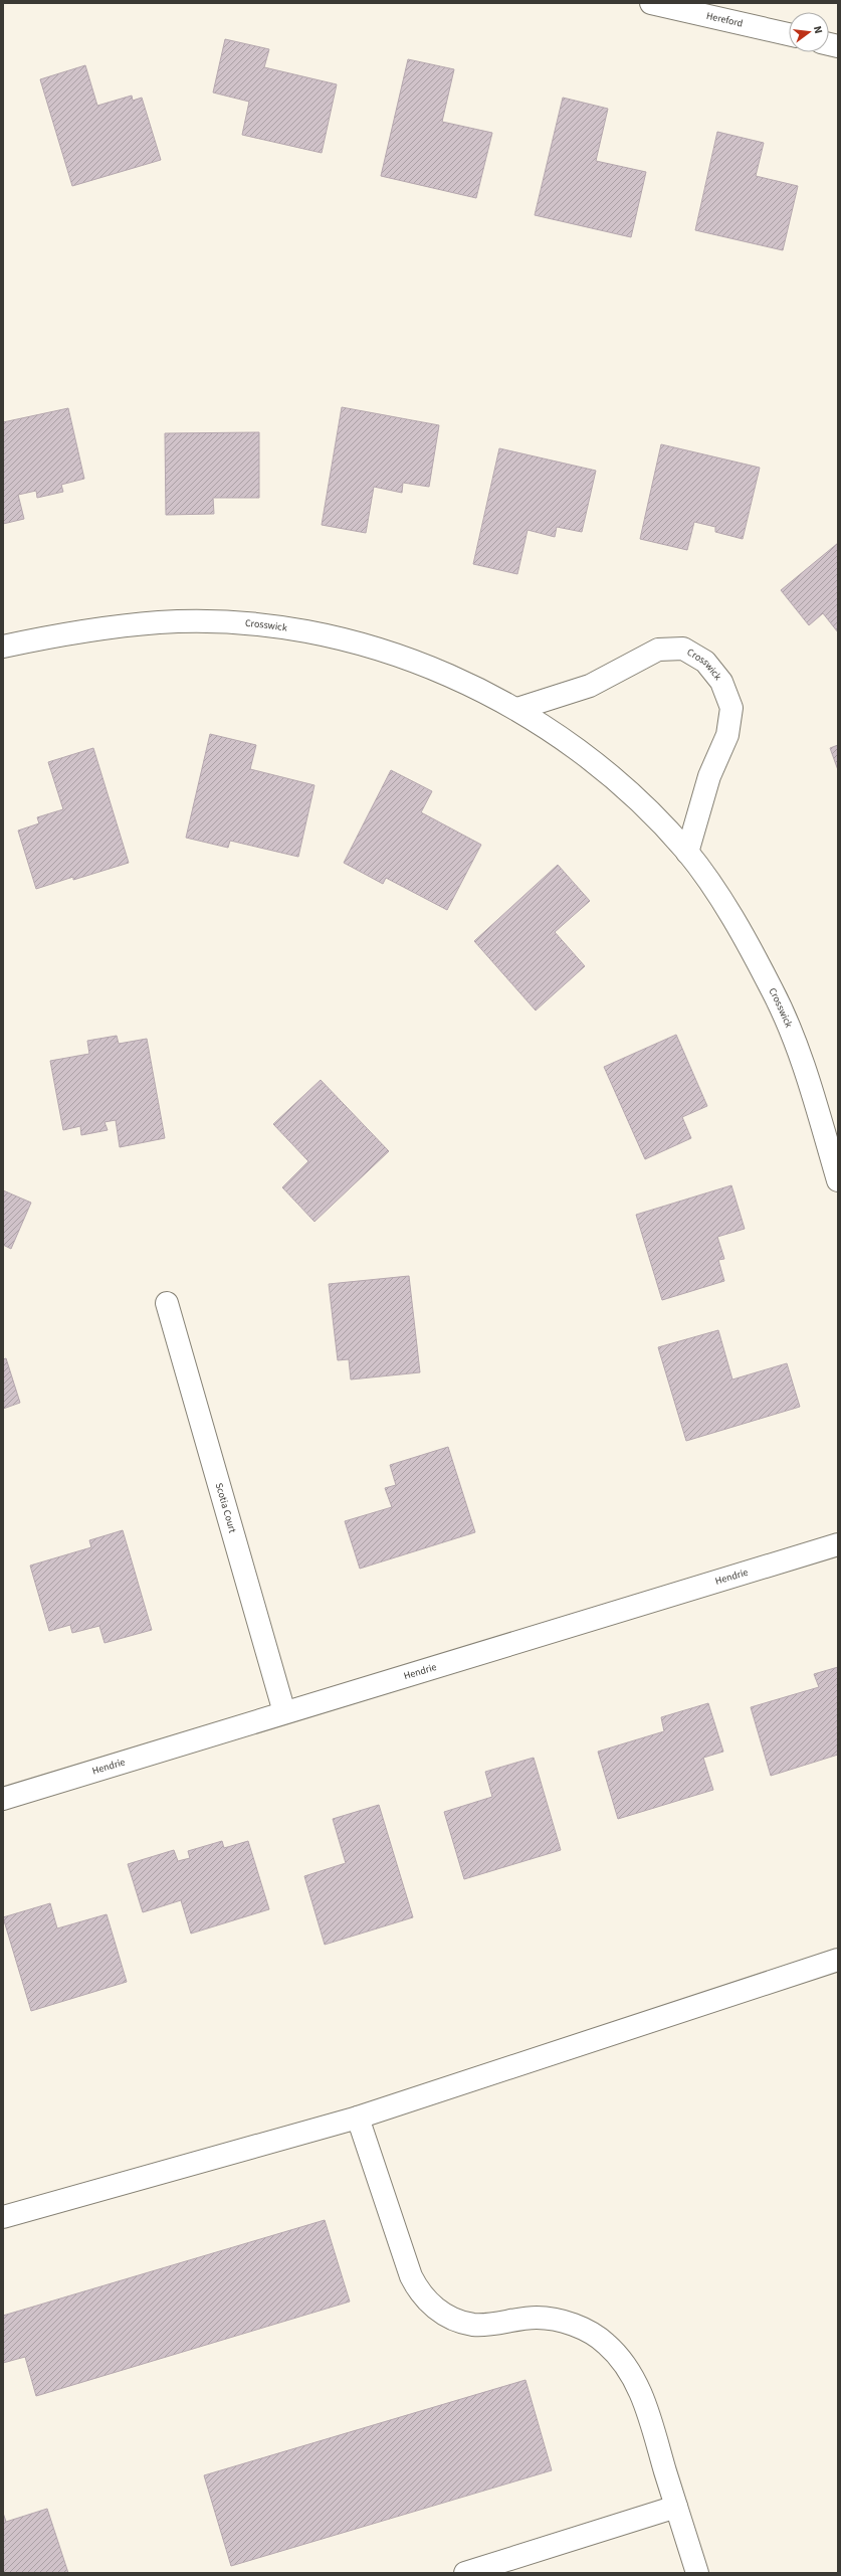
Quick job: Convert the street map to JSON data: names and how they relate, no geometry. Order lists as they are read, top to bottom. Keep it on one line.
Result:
{"streets":{"street":["Hereford","Crosswick","Scotia Court","Hendrie"]},"crossings":[["Scotia Court","Hendrie"]],"north":"right"}
